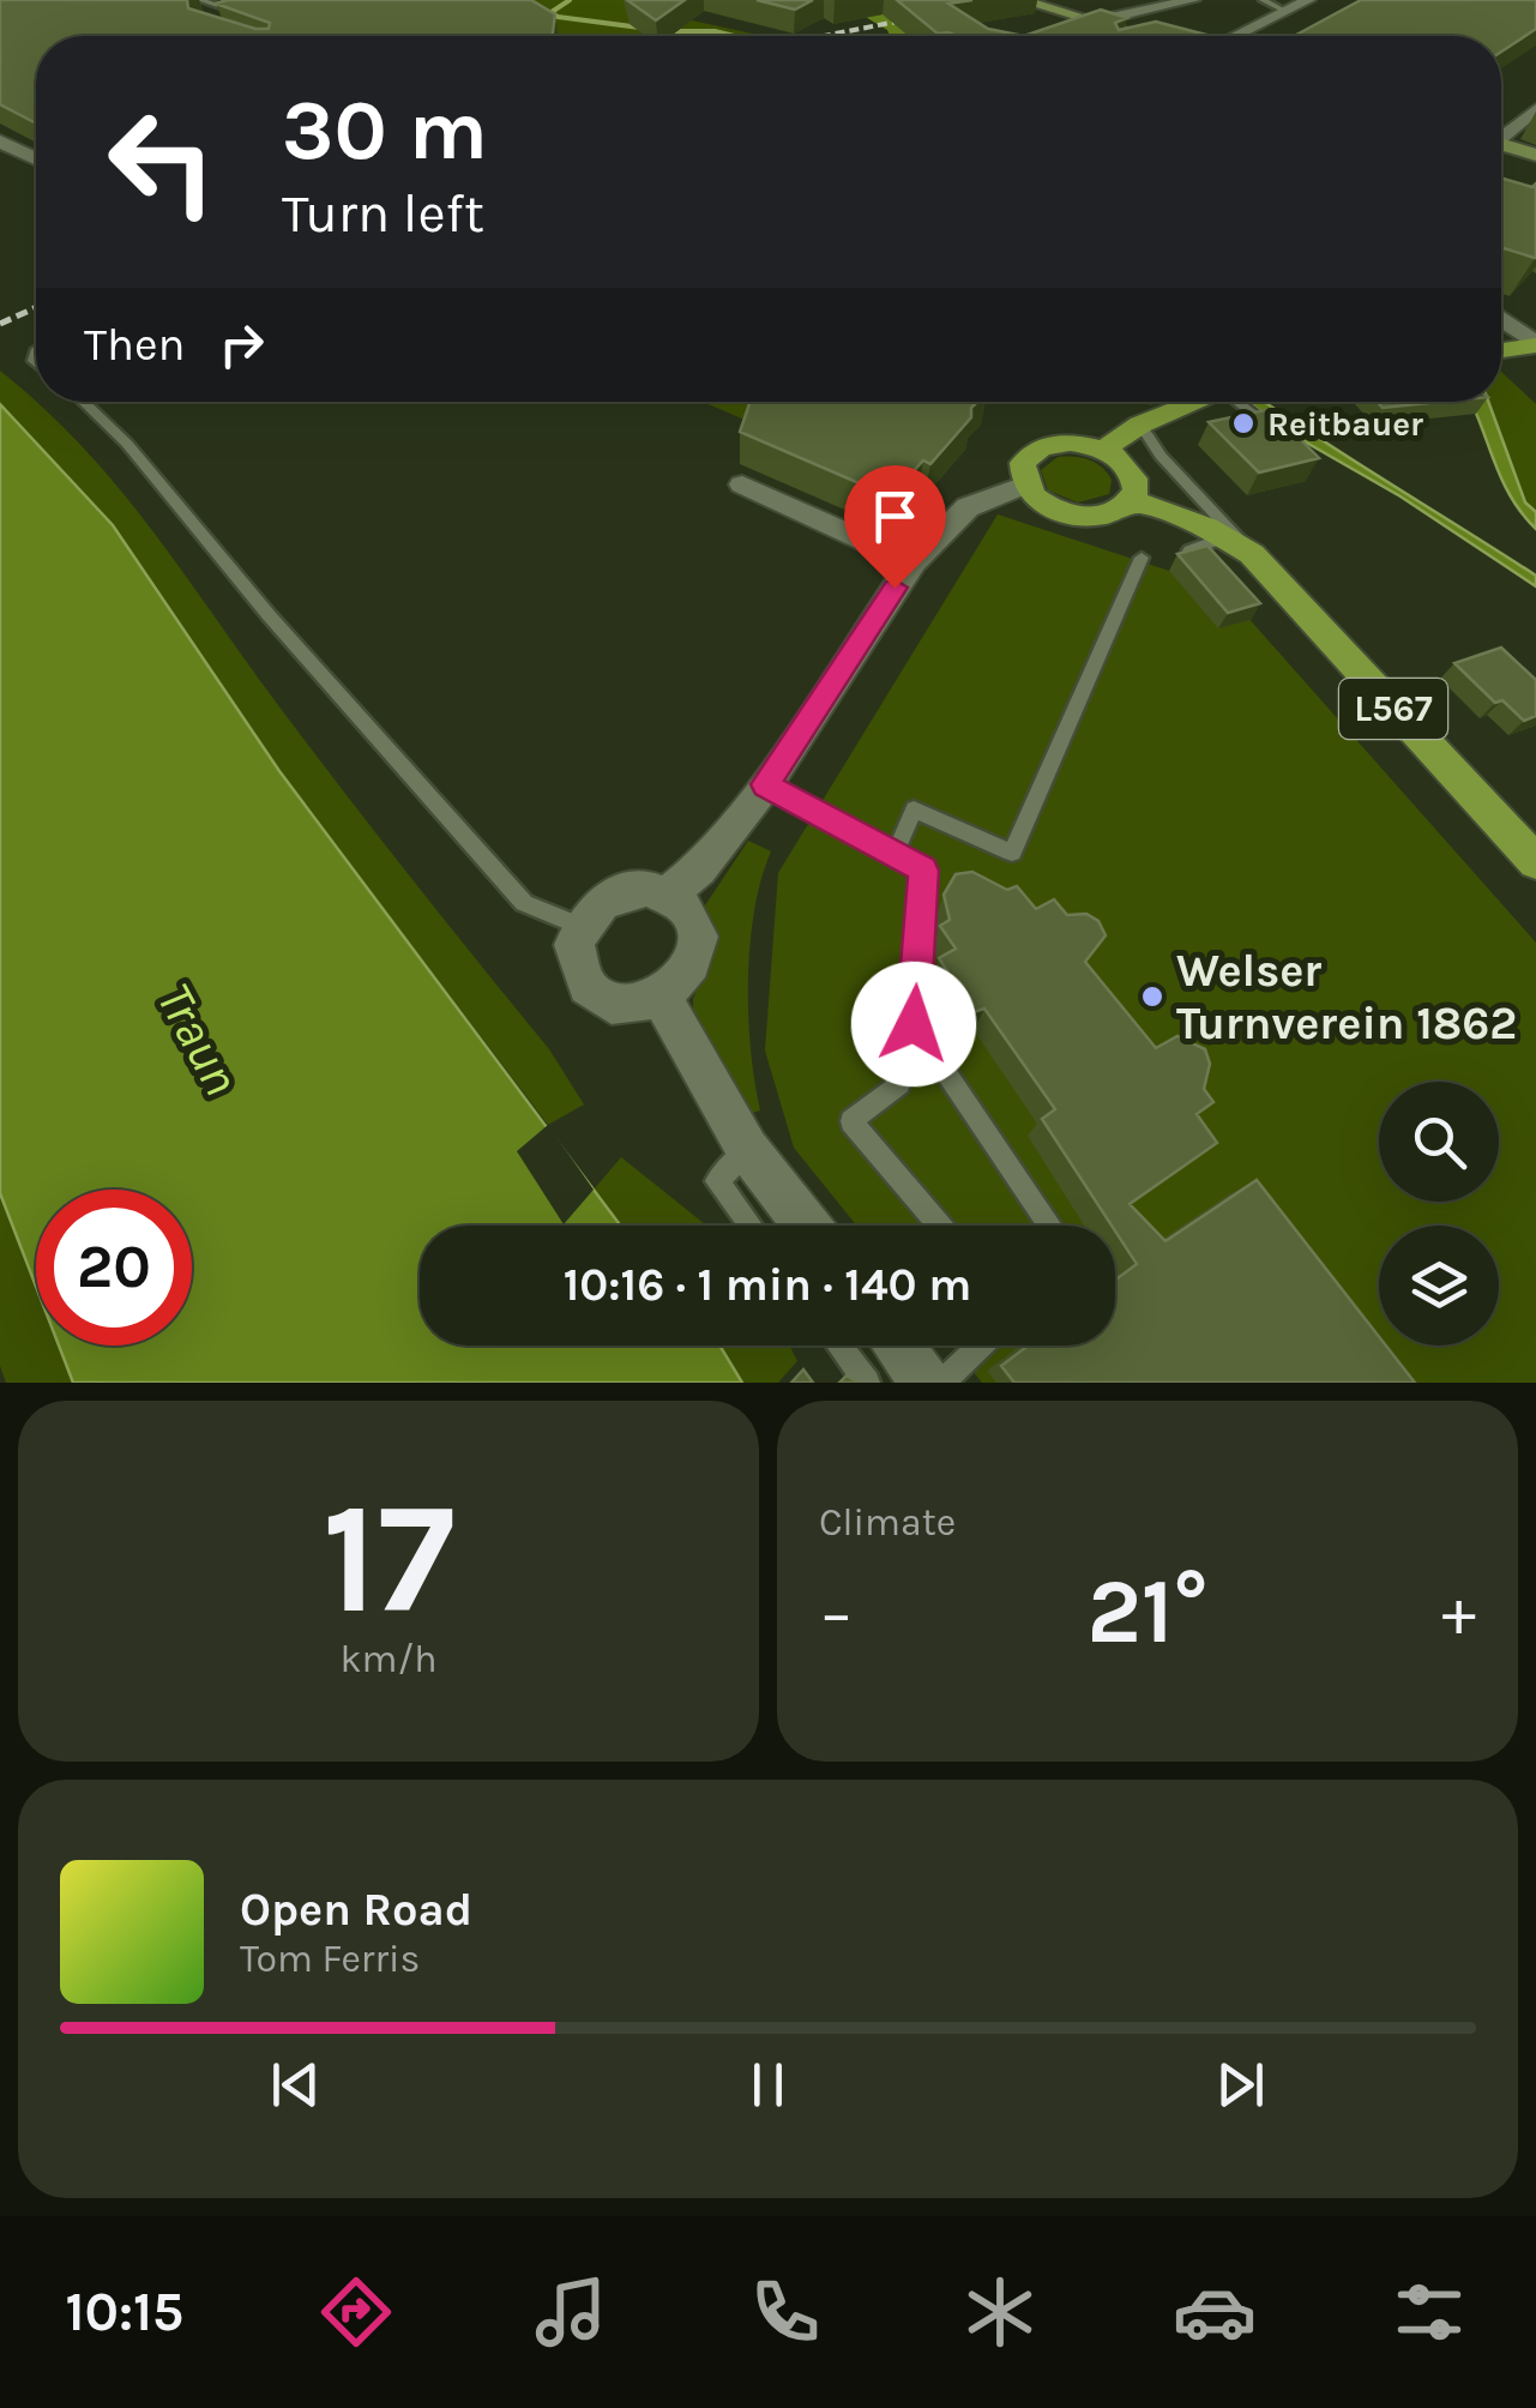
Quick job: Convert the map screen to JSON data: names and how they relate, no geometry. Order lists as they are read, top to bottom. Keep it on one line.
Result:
{"streets":{"main road":["L567"]},"water":["Traun"],"places":["Reitbauer","Welser Turnverein 1862"],"page":{"turn":["30 m","Turn left"],"then":"Then","limit":"20","trip":"10:16 · 1 min · 140 m","tile":[["17","km/h"],"Climate"],"heat":["−","21°","+"],"song":["Open Road","Tom Ferris"],"tabs":"10:15"}}
